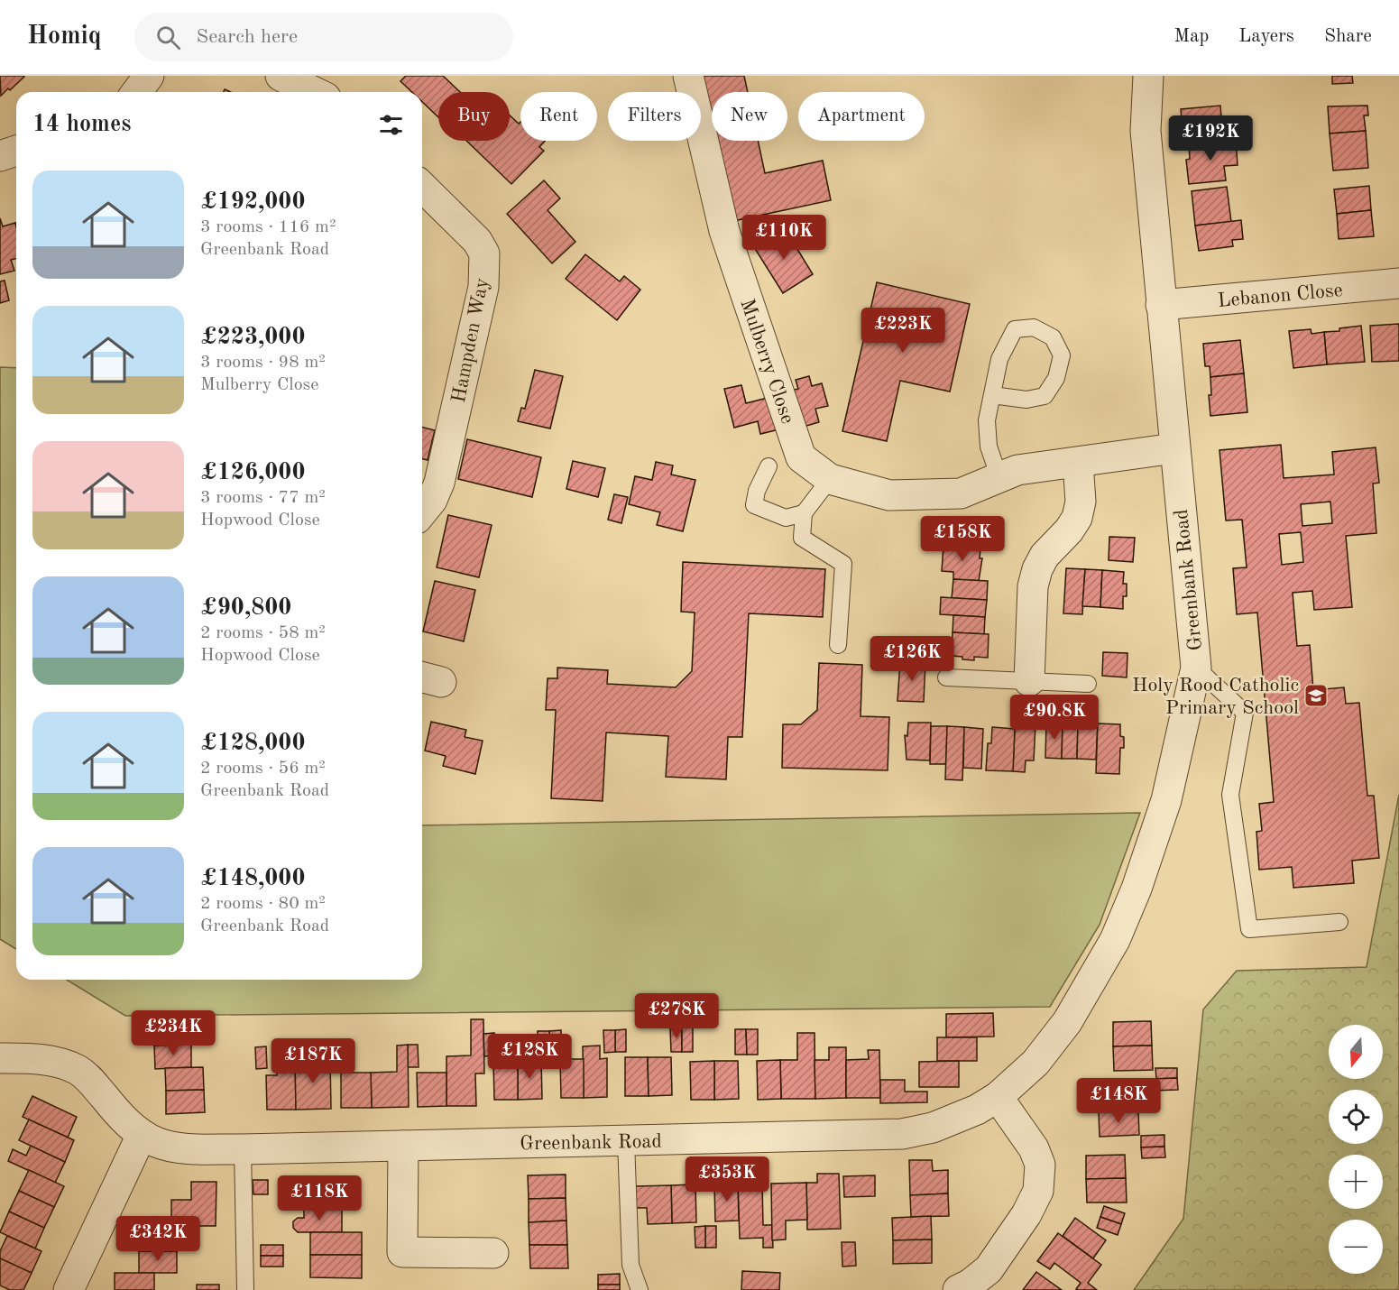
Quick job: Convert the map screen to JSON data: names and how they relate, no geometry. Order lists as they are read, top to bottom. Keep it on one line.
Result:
{"streets":{"street":["Lebanon Close","Hampden Way","Mulberry Close","Greenbank Road"]},"crossings":[["Lebanon Close","Greenbank Road"]],"places":{"school or university":["Holy Rood Catholic Primary School"]},"north":"bottom","page":{"header":"Homiq","search":"Search here","nav":["Map","Layers","Share"],"chip":["Buy","Rent","Filters","New","Apartment"],"heading":"14 homes","price":["£192K","£110K","£223K","£158K","£126K","£90.8K","£278K","£234K","£128K","£187K","£148K","£353K","£118K","£342K"],"list":[{"name":"£192,000","note":"3 rooms · 116 m² · Greenbank Road"},{"name":"£223,000","note":"3 rooms · 98 m² · Mulberry Close"},{"name":"£126,000","note":"3 rooms · 77 m² · Hopwood Close"},{"name":"£90,800","note":"2 rooms · 58 m² · Hopwood Close"},{"name":"£128,000","note":"2 rooms · 56 m² · Greenbank Road"},{"name":"£148,000","note":"2 rooms · 80 m² · Greenbank Road"}],"map_buttons":["+","−"]}}
